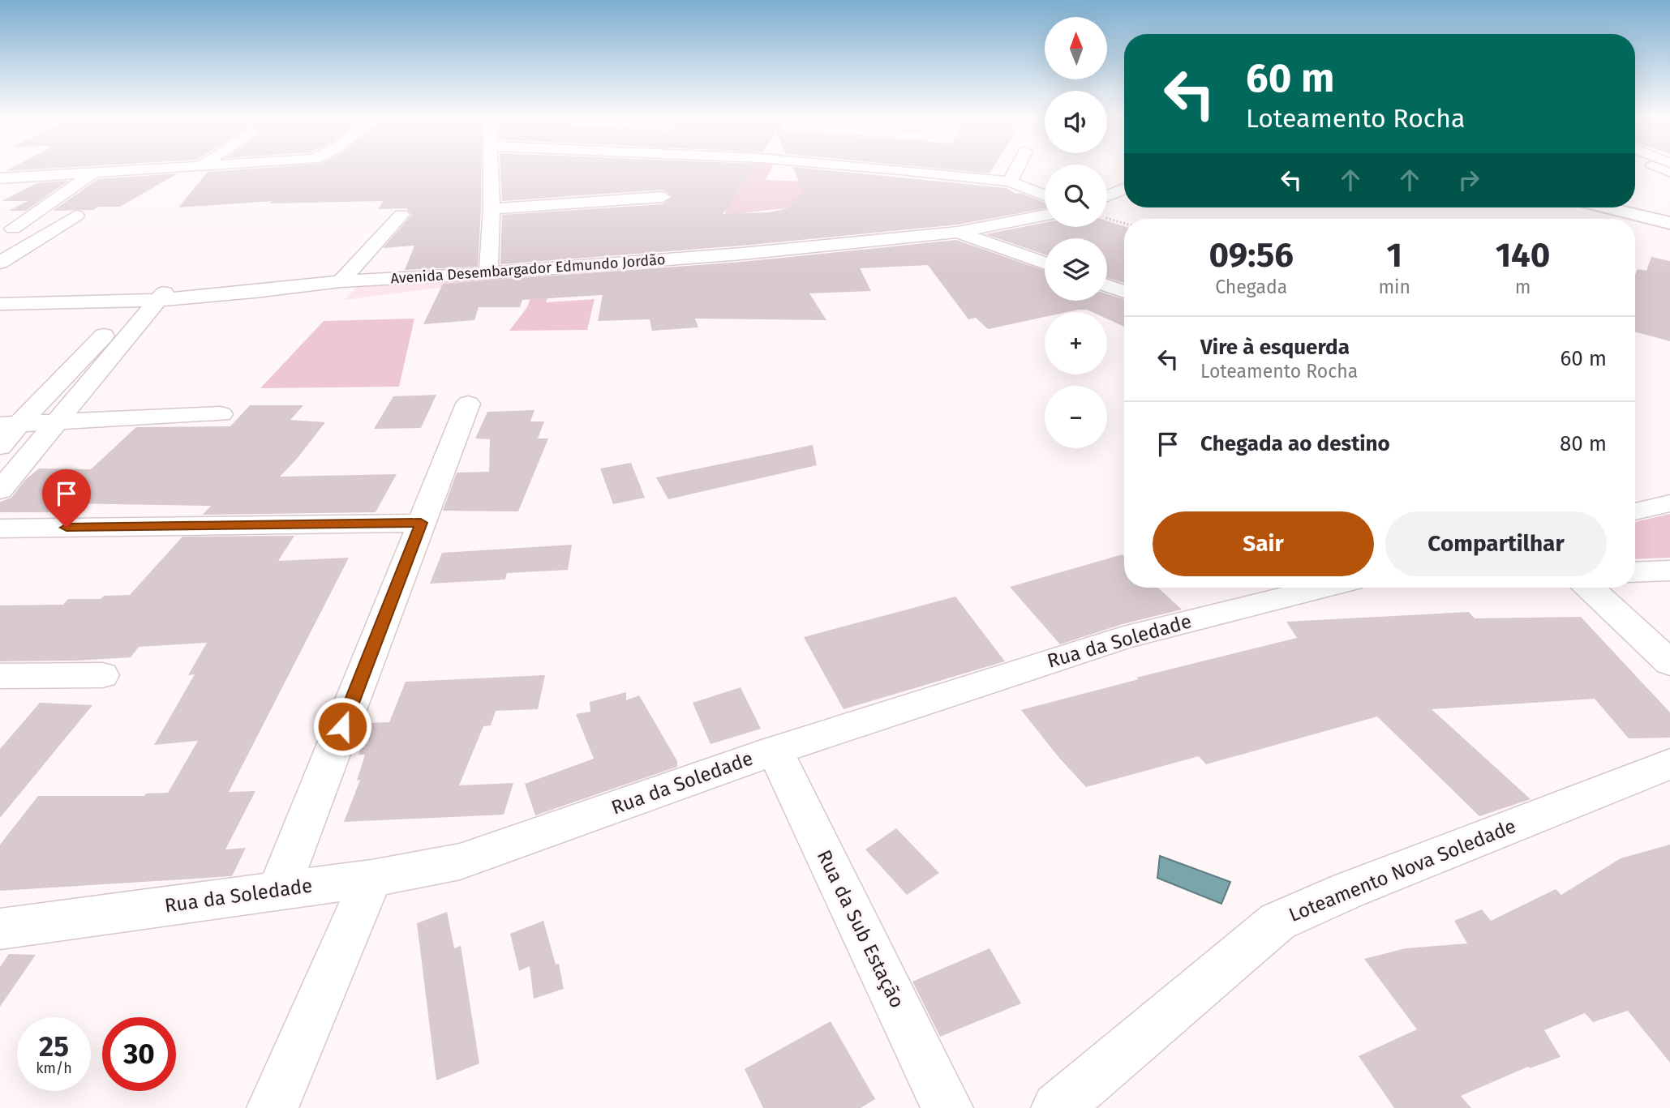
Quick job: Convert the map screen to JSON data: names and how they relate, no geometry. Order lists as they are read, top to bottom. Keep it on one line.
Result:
{"streets":{"street":["Avenida Desembargador Edmundo Jordão","Rua da Soledade","Loteamento Nova Soledade","Rua da Sub Estação"]},"crossings":[["Rua da Soledade","Rua da Sub Estação"]],"north":"top","page":{"map_buttons":["+","−"],"turn":["60 m","Loteamento Rocha"],"eta":["09:56","Chegada","1","min","140","m"],"list":[{"name":"Vire à esquerda","note":"Loteamento Rocha","value":"60 m"},{"name":"Chegada ao destino","value":"80 m"}],"buttons":["Sair","Compartilhar"],"speed":"25 km/h","limit":"30"}}
